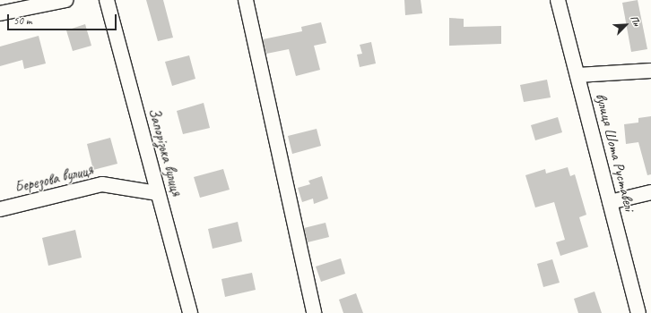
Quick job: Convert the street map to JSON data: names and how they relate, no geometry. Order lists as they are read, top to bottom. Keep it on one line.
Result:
{"streets":{"street":["Запорізька вулиця","вулиця Шота Руставелі","Березова вулиця"]},"crossings":[["Запорізька вулиця","Березова вулиця"]],"scale_bar":"50 m","north":"top right"}
